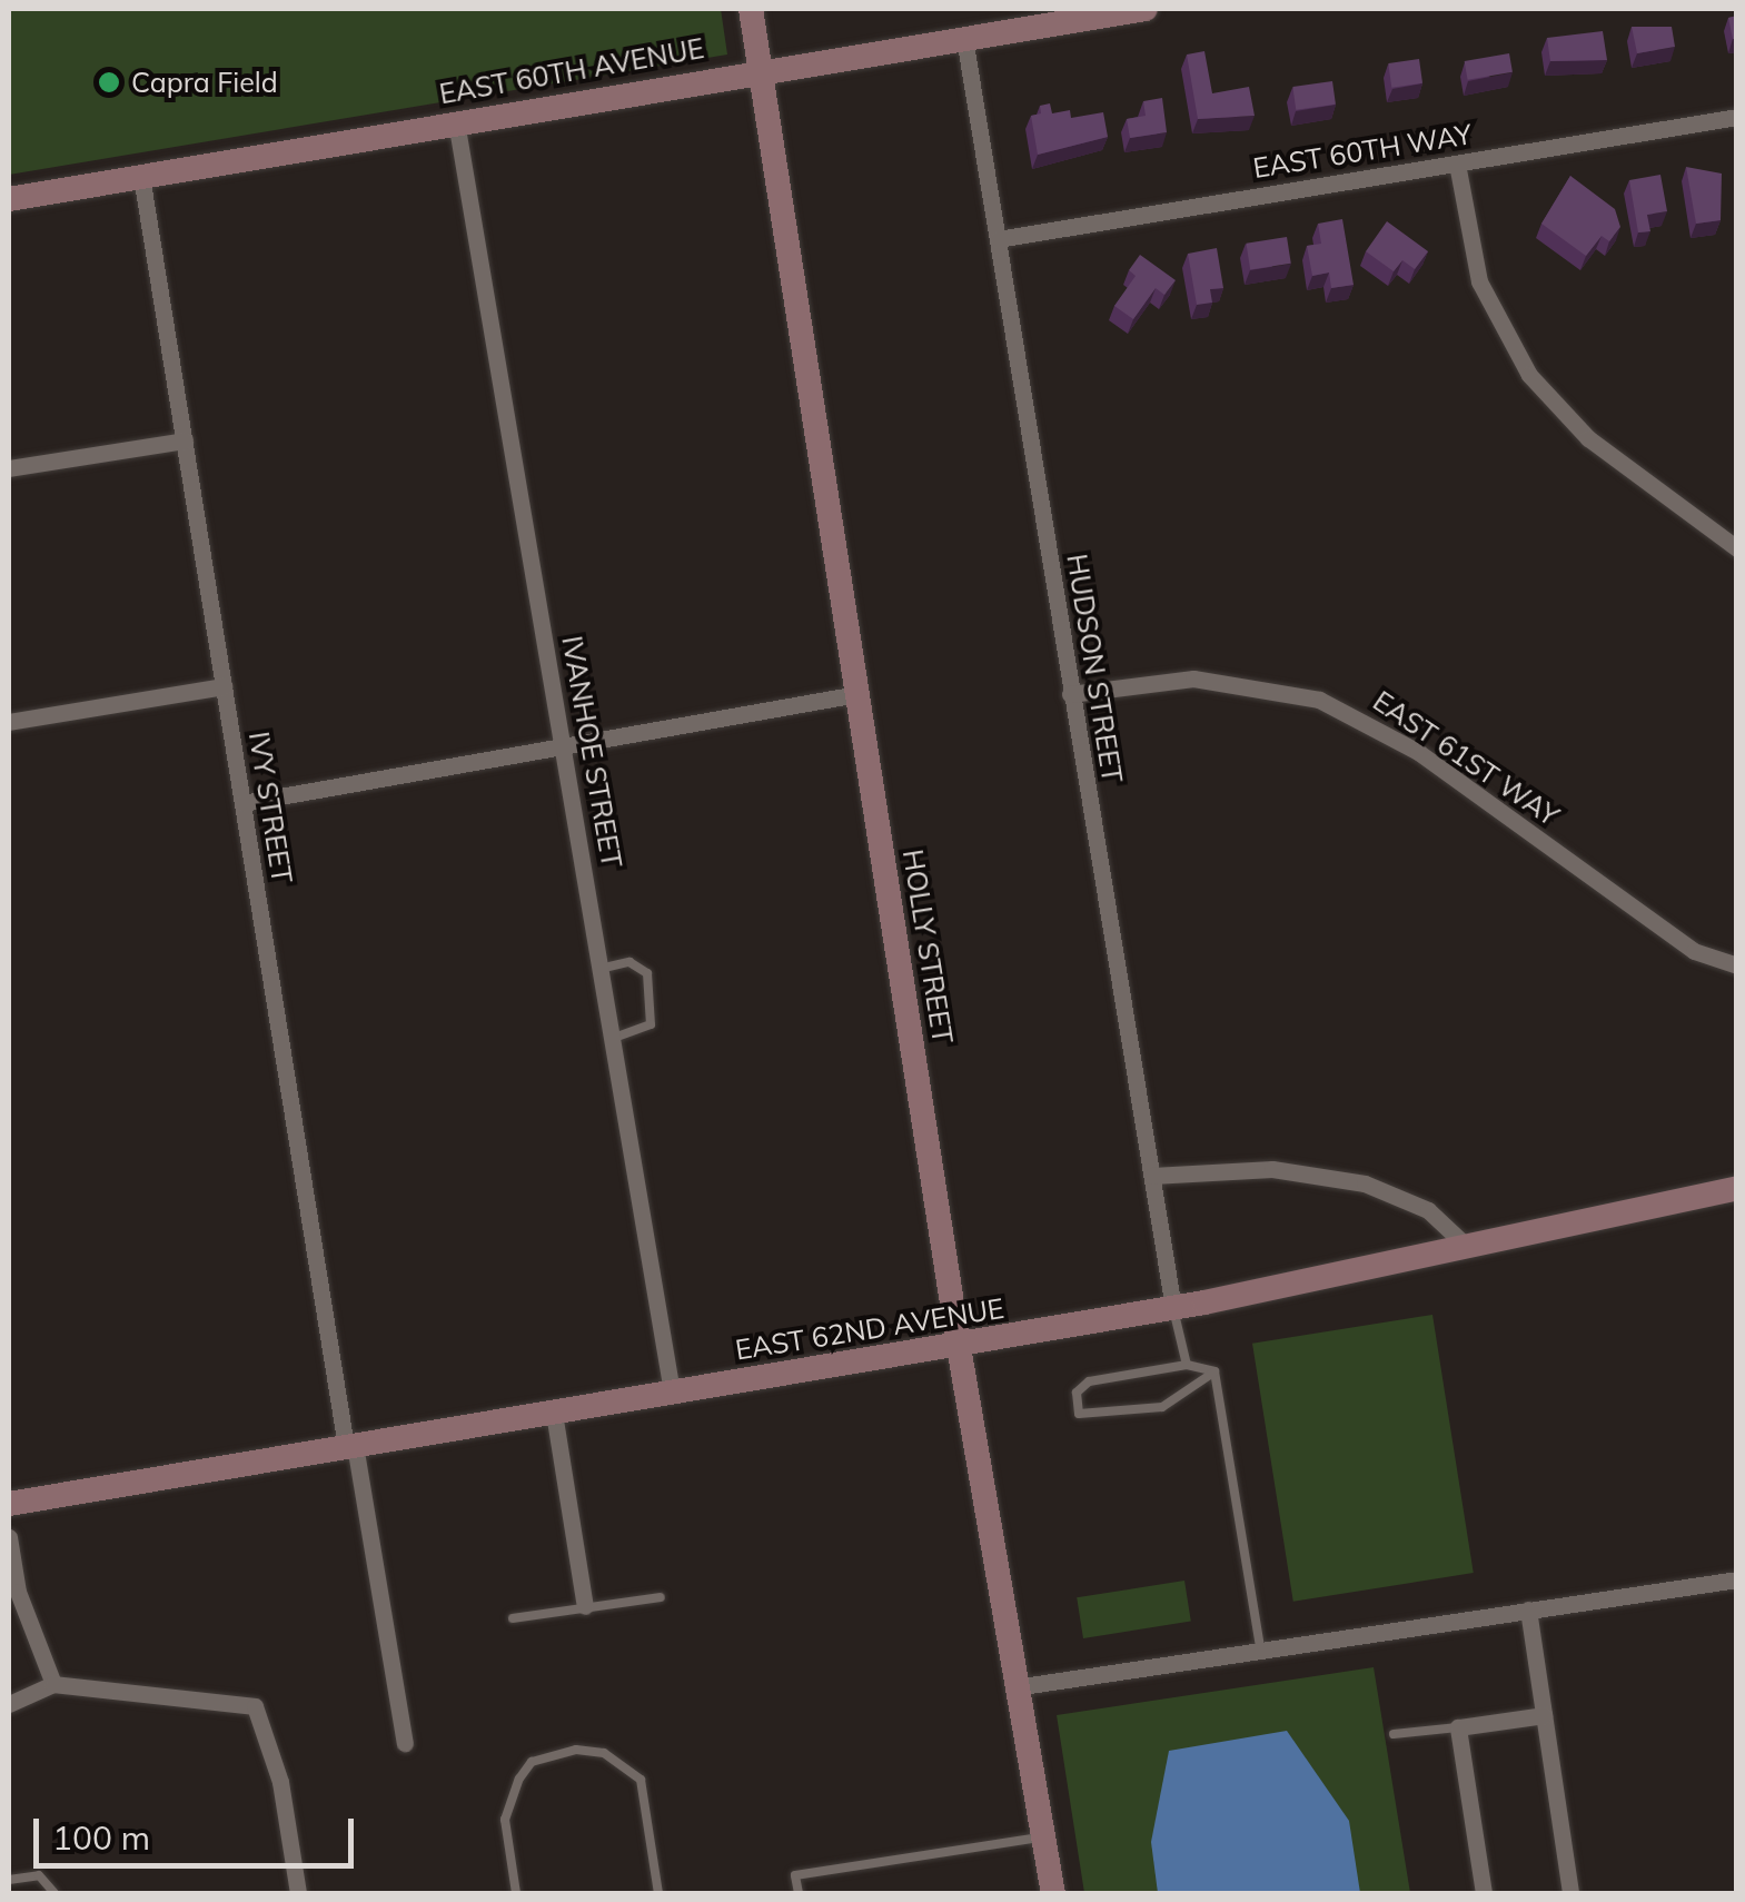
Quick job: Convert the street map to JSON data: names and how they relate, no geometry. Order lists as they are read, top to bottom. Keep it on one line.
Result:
{"streets":{"street":["EAST 60TH AVENUE","EAST 60TH WAY","HUDSON STREET","IVANHOE STREET","EAST 61ST WAY","IVY STREET","HOLLY STREET","EAST 62ND AVENUE"]},"crossings":[["EAST 60TH AVENUE","HUDSON STREET"],["EAST 60TH AVENUE","IVANHOE STREET"],["EAST 60TH AVENUE","IVY STREET"],["EAST 60TH AVENUE","HOLLY STREET"],["EAST 60TH WAY","HUDSON STREET"],["HUDSON STREET","EAST 61ST WAY"],["HUDSON STREET","EAST 62ND AVENUE"],["IVANHOE STREET","EAST 62ND AVENUE"],["IVY STREET","EAST 62ND AVENUE"],["HOLLY STREET","EAST 62ND AVENUE"]],"places":["Capra Field"],"scale_bar":"100 m"}
